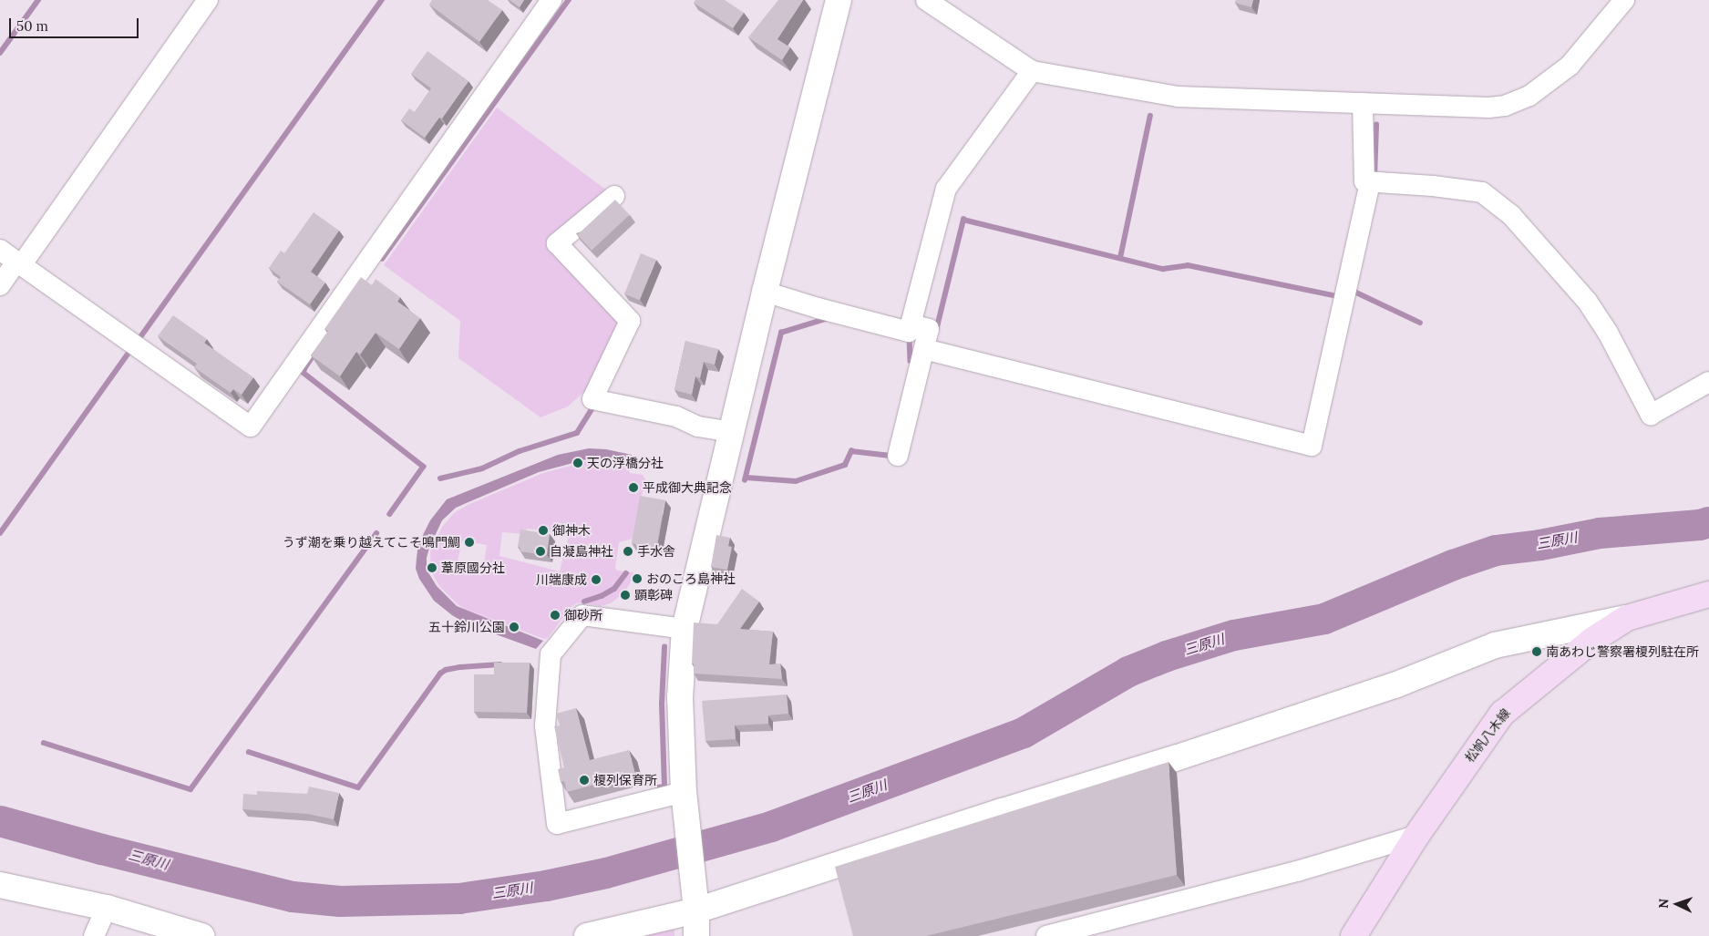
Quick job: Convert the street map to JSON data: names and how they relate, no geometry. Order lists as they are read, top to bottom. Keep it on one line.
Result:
{"streets":{"main road":["松帆八木線"]},"water":["三原川"],"places":["天の浮橋分社","平成御大典記念","御神木","うず潮を乗り越えてこそ鳴門鯛","自凝島神社","手水舎","葦原國分社","おのころ島神社","川端康成","顕彰碑","御砂所","五十鈴川公園","南あわじ警察署榎列駐在所","榎列保育所"],"scale_bar":"50 m","north":"left"}
